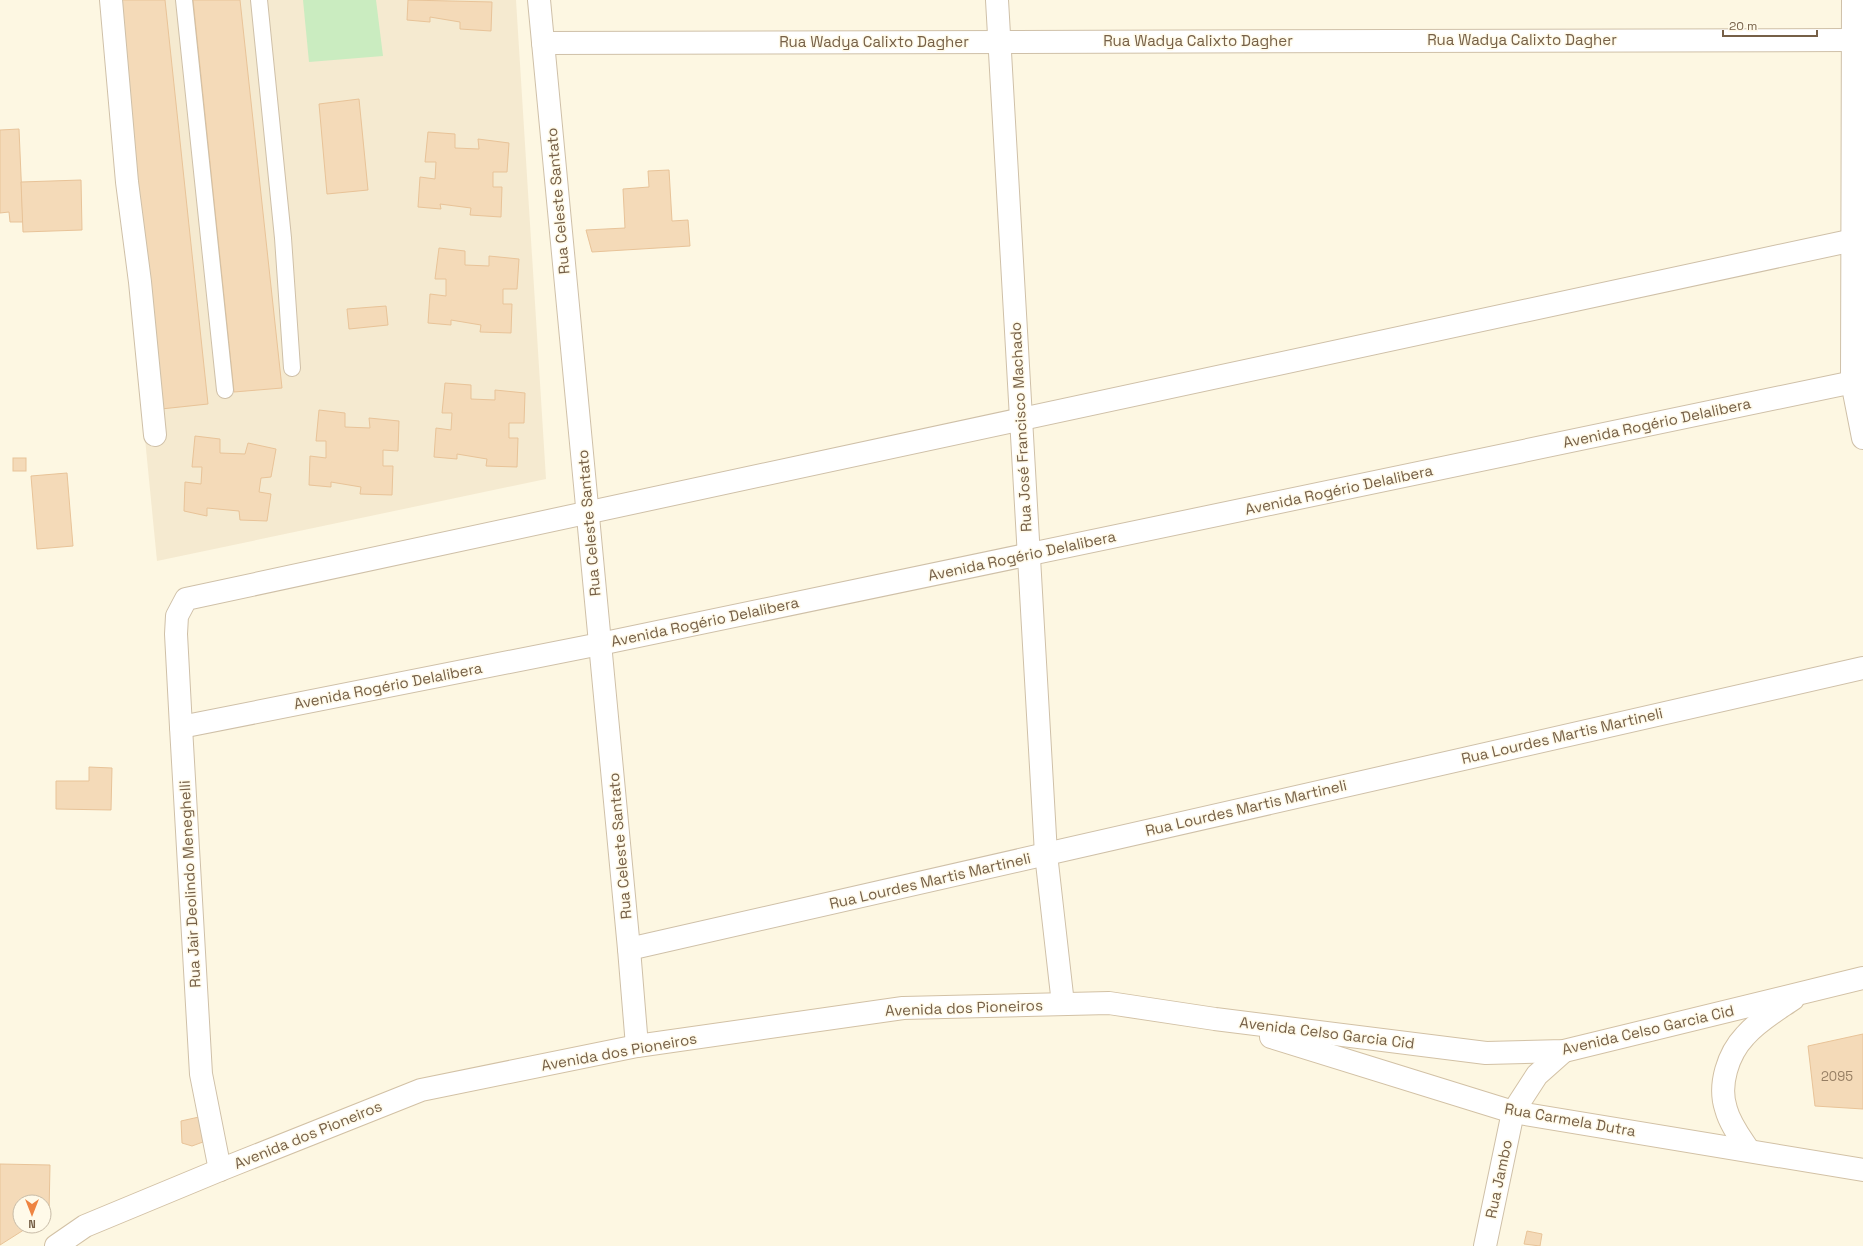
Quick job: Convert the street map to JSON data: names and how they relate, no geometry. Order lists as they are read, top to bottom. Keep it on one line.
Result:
{"streets":{"street":["Rua Wadya Calixto Dagher","Rua Celeste Santato","Avenida Rogério Delalibera","Rua José Francisco Machado","Rua Lourdes Martis Martineli","Rua Jair Deolindo Meneghelli","Avenida dos Pioneiros","Avenida Celso Garcia Cid","Rua Carmela Dutra","Rua Jambo"]},"crossings":[["Rua Wadya Calixto Dagher","Rua Celeste Santato"],["Rua Wadya Calixto Dagher","Rua José Francisco Machado"],["Rua Celeste Santato","Avenida Rogério Delalibera"],["Rua Celeste Santato","Rua Lourdes Martis Martineli"],["Rua Celeste Santato","Rua Jair Deolindo Meneghelli"],["Rua Celeste Santato","Avenida dos Pioneiros"],["Avenida Rogério Delalibera","Rua José Francisco Machado"],["Avenida Rogério Delalibera","Rua Jair Deolindo Meneghelli"],["Rua José Francisco Machado","Rua Lourdes Martis Martineli"],["Rua José Francisco Machado","Avenida dos Pioneiros"],["Rua Jair Deolindo Meneghelli","Avenida dos Pioneiros"],["Avenida dos Pioneiros","Avenida Celso Garcia Cid"],["Avenida dos Pioneiros","Rua Carmela Dutra"],["Avenida Celso Garcia Cid","Rua Carmela Dutra"],["Rua Carmela Dutra","Rua Jambo"]],"house_numbers":["2095"],"scale_bar":"20 m","north":"bottom"}
